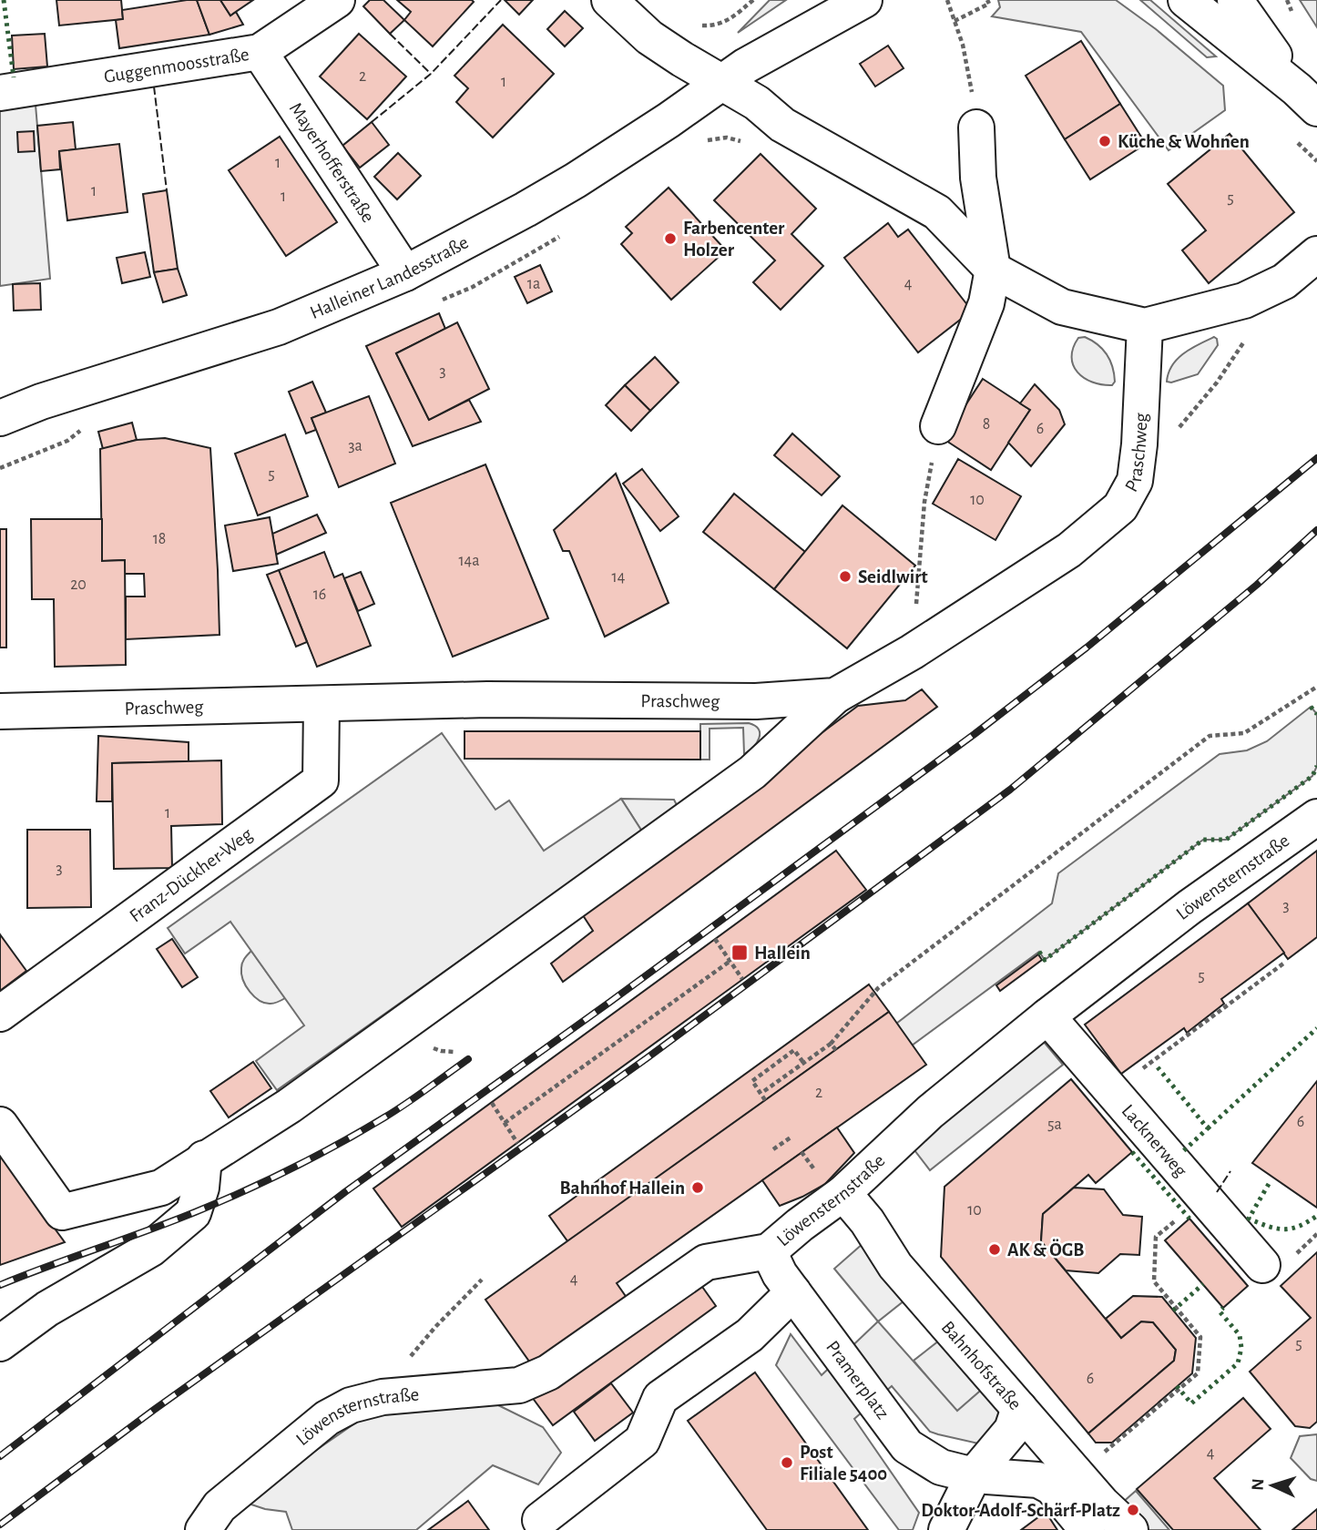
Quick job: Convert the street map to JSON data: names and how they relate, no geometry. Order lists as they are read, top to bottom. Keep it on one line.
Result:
{"streets":{"street":["Guggenmoosstraße","Mayerhofferstraße","Halleiner Landesstraße","Praschweg","Franz-Dückher-Weg","Löwensternstraße","Lacknerweg","Bahnhofstraße","Pramerplatz"]},"crossings":[["Guggenmoosstraße","Mayerhofferstraße"],["Mayerhofferstraße","Halleiner Landesstraße"],["Praschweg","Franz-Dückher-Weg"],["Löwensternstraße","Lacknerweg"],["Löwensternstraße","Bahnhofstraße"],["Löwensternstraße","Pramerplatz"]],"places":{"other":["Küche & Wohnen","Farbencenter Holzer","Seidlwirt","Bahnhof Hallein","AK & ÖGB","Post Filiale 5400","Doktor-Adolf-Schärf-Platz"],"transit":["Hallein"]},"house_numbers":["2","1","1","1","1","5","1a","4","3","8","6","3a","5","10","18","14a","14","20","16","1","3","3","5","2","6","5a","10","4","5","6","4"],"north":"left"}
